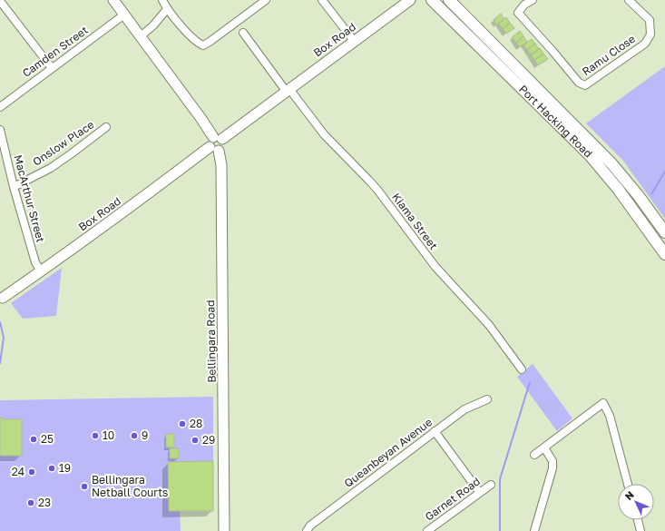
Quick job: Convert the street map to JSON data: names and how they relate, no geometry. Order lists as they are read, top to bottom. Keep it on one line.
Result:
{"streets":{"main road":["Port Hacking Road"],"street":["Box Road","Camden Street","Ramu Close","Onslow Place","MacArthur Street","Kiama Street","Bellingara Road","Queanbeyan Avenue","Garnet Road"]},"crossings":[["Box Road","MacArthur Street"],["Box Road","Kiama Street"],["Box Road","Bellingara Road"],["Onslow Place","MacArthur Street"]],"places":["28","10","9","25","29","19","24","Bellingara Netball Courts","23"],"north":"top left"}
